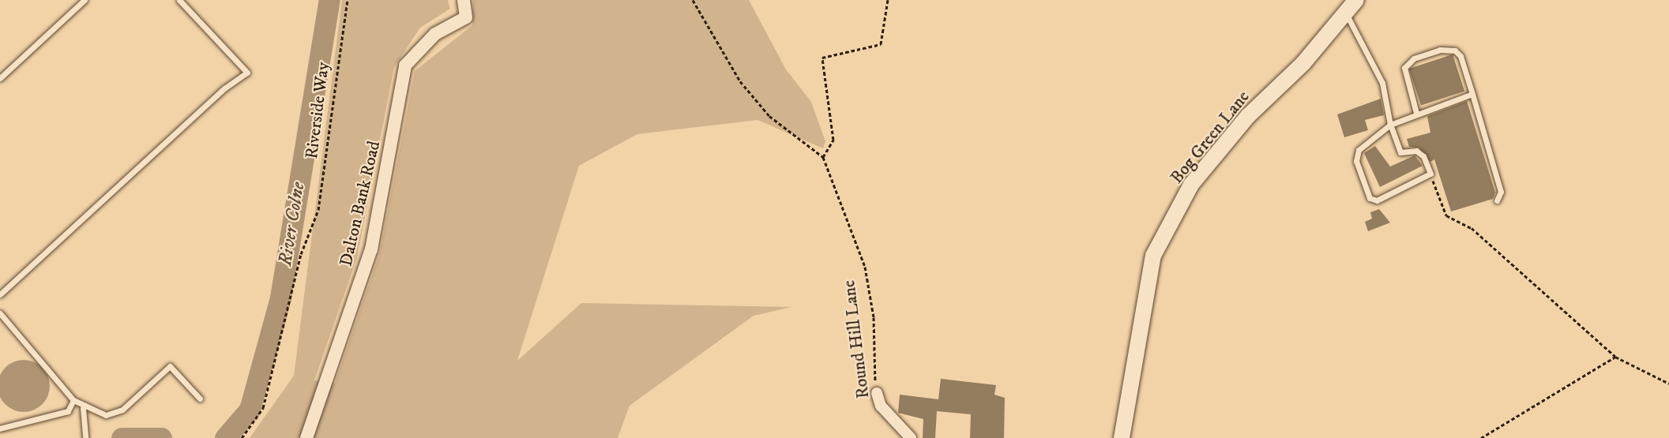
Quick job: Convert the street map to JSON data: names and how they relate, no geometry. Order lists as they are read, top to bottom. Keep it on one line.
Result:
{"streets":{"main road":["Bog Green Lane"],"street":["Dalton Bank Road","Round Hill Lane"],"path":["Riverside Way"]},"water":["River Colne"]}
